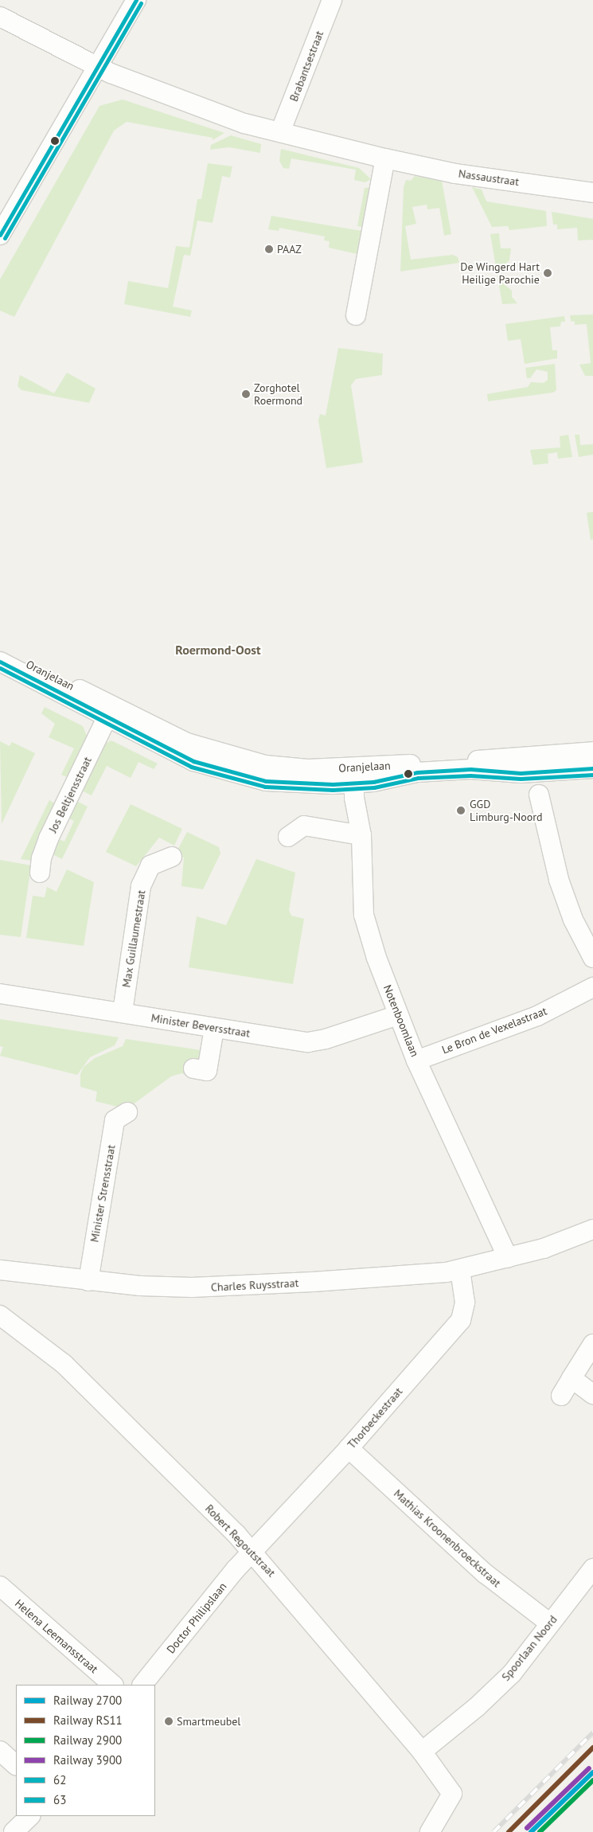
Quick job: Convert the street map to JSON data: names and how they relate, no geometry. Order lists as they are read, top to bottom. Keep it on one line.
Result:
{"streets":{"street":["Brabantsestraat","Nassaustraat","Oranjelaan","Jos Beltjensstraat","Max Guillaumestraat","Notenboomlaan","Minister Beversstraat","Le Bron de Vexelastraat","Minister Strensstraat","Charles Ruysstraat","Thorbeckestraat","Mathias Kroonenbroeckstraat","Robert Regoutstraat","Doctor Philipslaan","Helena Leemansstraat","Spoorlaan Noord"]},"crossings":[["Brabantsestraat","Nassaustraat"],["Oranjelaan","Jos Beltjensstraat"],["Oranjelaan","Notenboomlaan"],["Max Guillaumestraat","Minister Beversstraat"],["Notenboomlaan","Minister Beversstraat"],["Notenboomlaan","Le Bron de Vexelastraat"],["Notenboomlaan","Charles Ruysstraat"],["Minister Strensstraat","Charles Ruysstraat"],["Charles Ruysstraat","Thorbeckestraat"],["Thorbeckestraat","Mathias Kroonenbroeckstraat"],["Thorbeckestraat","Robert Regoutstraat"],["Thorbeckestraat","Doctor Philipslaan"],["Mathias Kroonenbroeckstraat","Spoorlaan Noord"],["Robert Regoutstraat","Doctor Philipslaan"],["Robert Regoutstraat","Spoorlaan Noord"]],"districts":["Roermond-Oost"],"places":["PAAZ","De Wingerd Hart Heilige Parochie","Zorghotel Roermond","GGD Limburg-Noord","Smartmeubel"],"lines":["transit line 62","transit line 63","rail line RS11","rail line 3900","rail line 2700","rail line 2900"],"legend":["Railway 2700","Railway RS11","Railway 2900","Railway 3900","62","63"]}
